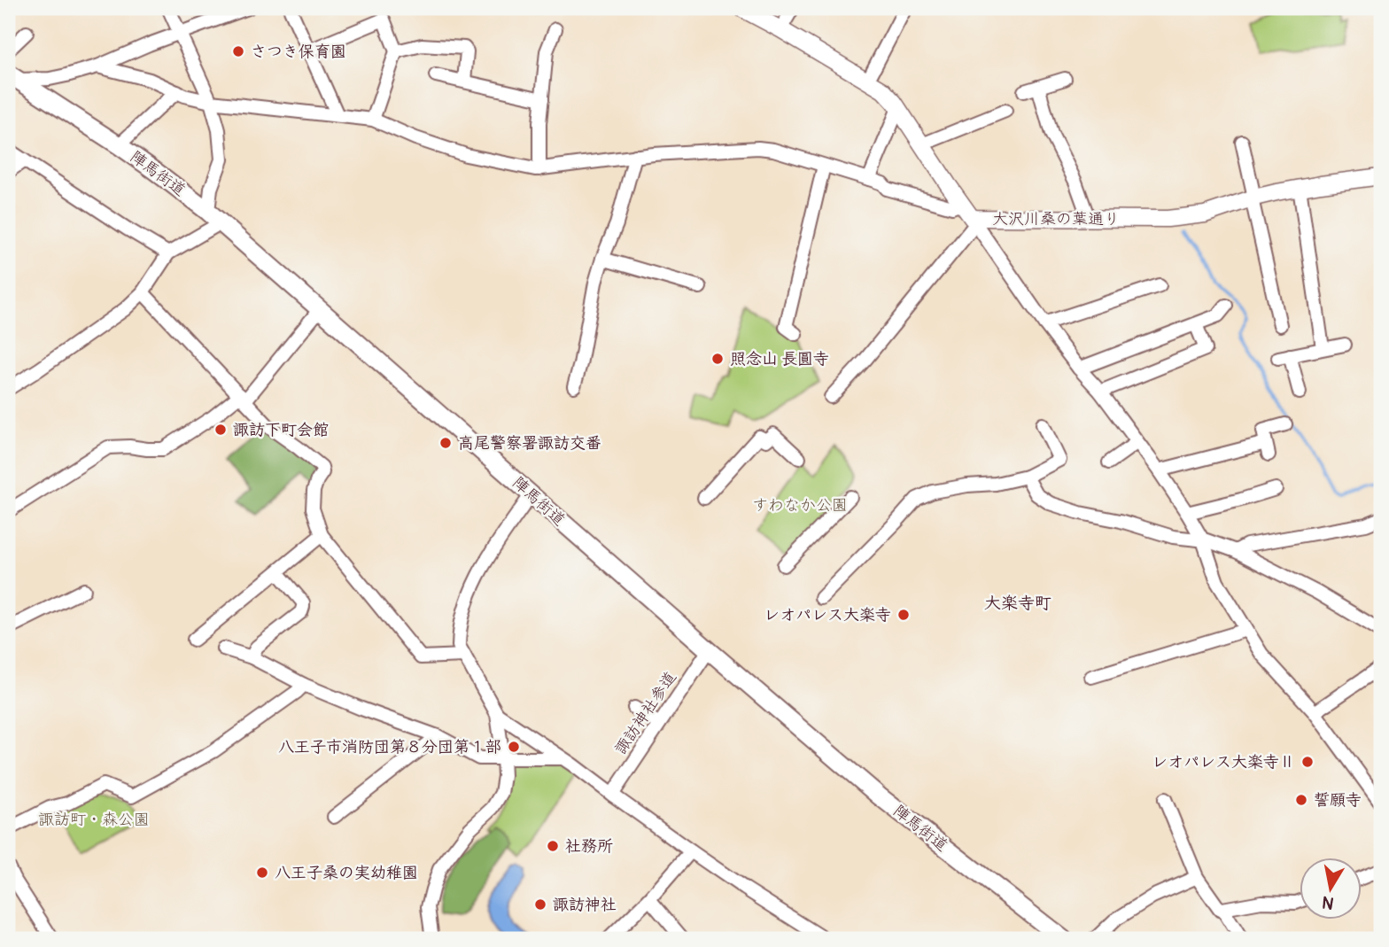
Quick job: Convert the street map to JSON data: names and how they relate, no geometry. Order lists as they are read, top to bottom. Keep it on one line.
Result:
{"streets":{"main road":["陣馬街道"],"street":["大沢川桑の葉通り","諏訪神社参道"]},"crossings":[["陣馬街道","諏訪神社参道"]],"districts":["大楽寺町"],"parks":["すわなか公園","諏訪町・森公園"],"places":["さつき保育園","照念山 長圓寺","諏訪下町会館","高尾警察署諏訪交番","レオパレス大楽寺","八王子市消防団第８分団第１部","レオパレス大楽寺Ⅱ","誓願寺","社務所","八王子桑の実幼稚園","諏訪神社"],"north":"bottom"}
